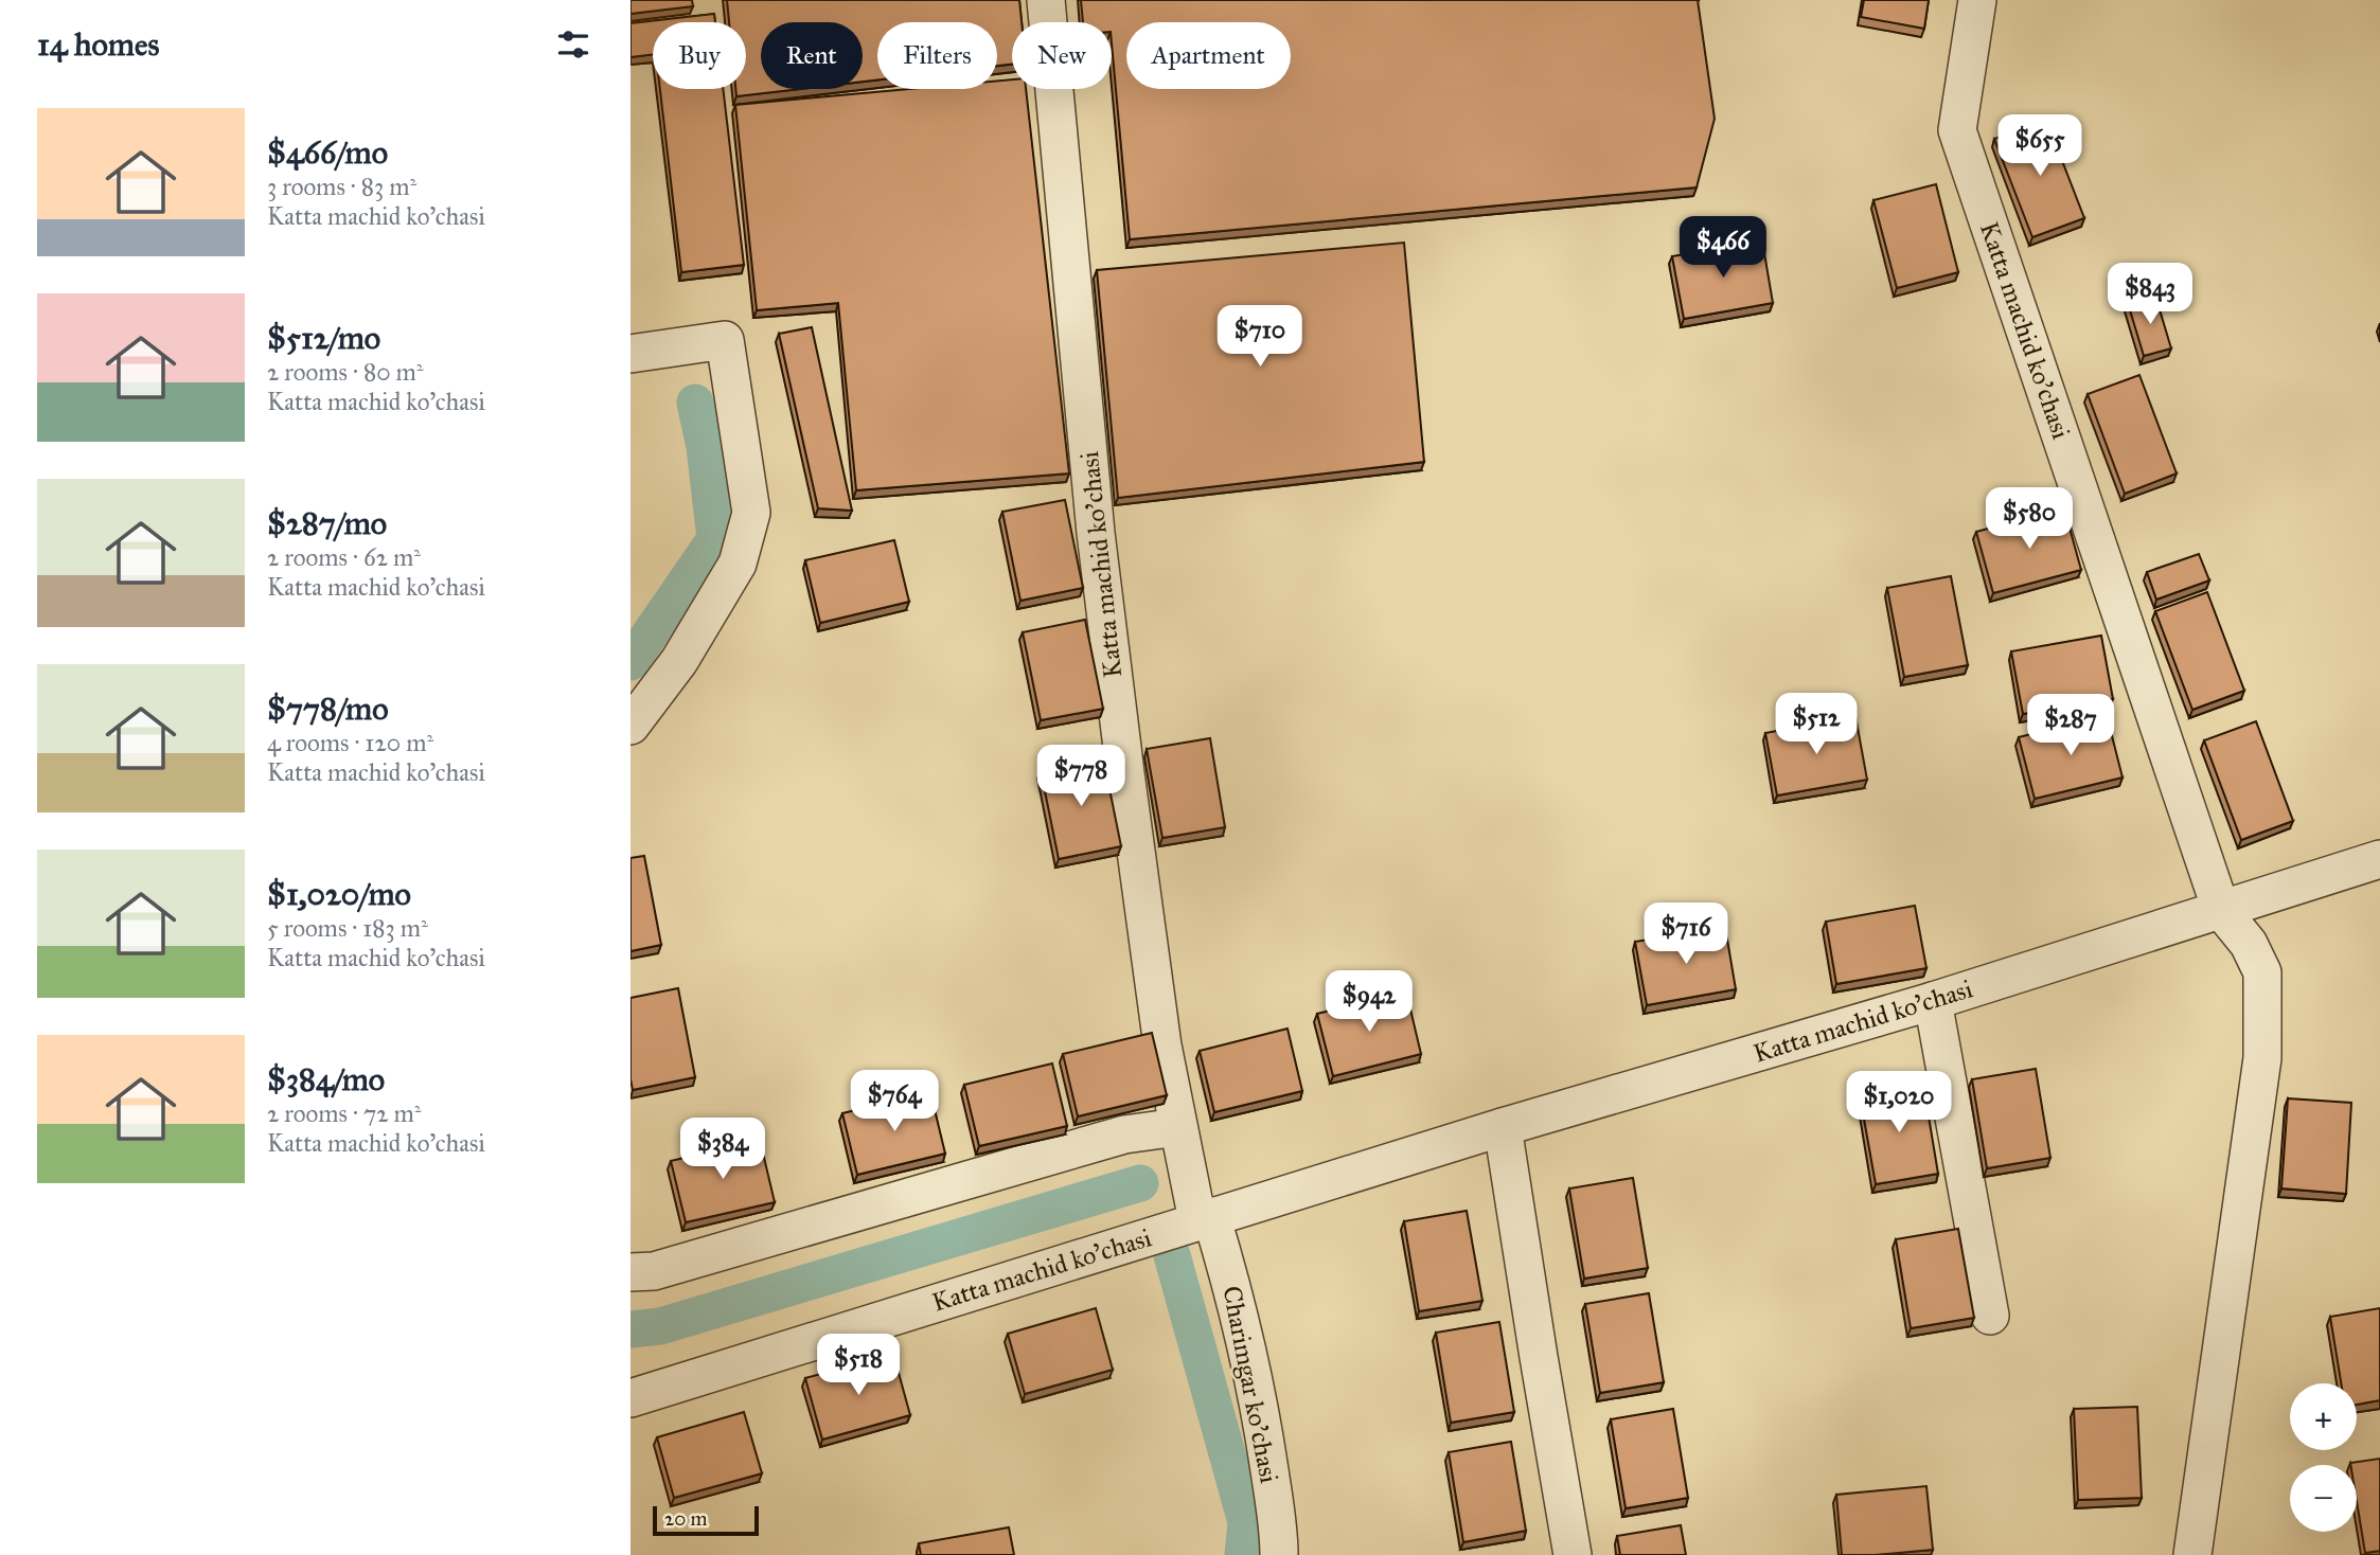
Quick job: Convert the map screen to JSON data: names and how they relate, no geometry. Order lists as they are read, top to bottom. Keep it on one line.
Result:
{"streets":{"street":["Katta machid ko'chasi","Charimgar ko'chasi"]},"crossings":[["Katta machid ko'chasi","Charimgar ko'chasi"]],"scale_bar":"20 m","page":{"heading":"14 homes","chip":["Buy","Rent","Filters","New","Apartment"],"list":[{"name":"$466/mo","note":"3 rooms · 83 m² · Katta machid ko'chasi"},{"name":"$512/mo","note":"2 rooms · 80 m² · Katta machid ko'chasi"},{"name":"$287/mo","note":"2 rooms · 62 m² · Katta machid ko'chasi"},{"name":"$778/mo","note":"4 rooms · 120 m² · Katta machid ko'chasi"},{"name":"$1,020/mo","note":"5 rooms · 183 m² · Katta machid ko'chasi"},{"name":"$384/mo","note":"2 rooms · 72 m² · Katta machid ko'chasi"}],"price":["$655","$466","$843","$710","$580","$512","$287","$778","$716","$942","$764","$1,020","$384","$518"],"map_buttons":["+","−"],"scale":"20 m"}}
